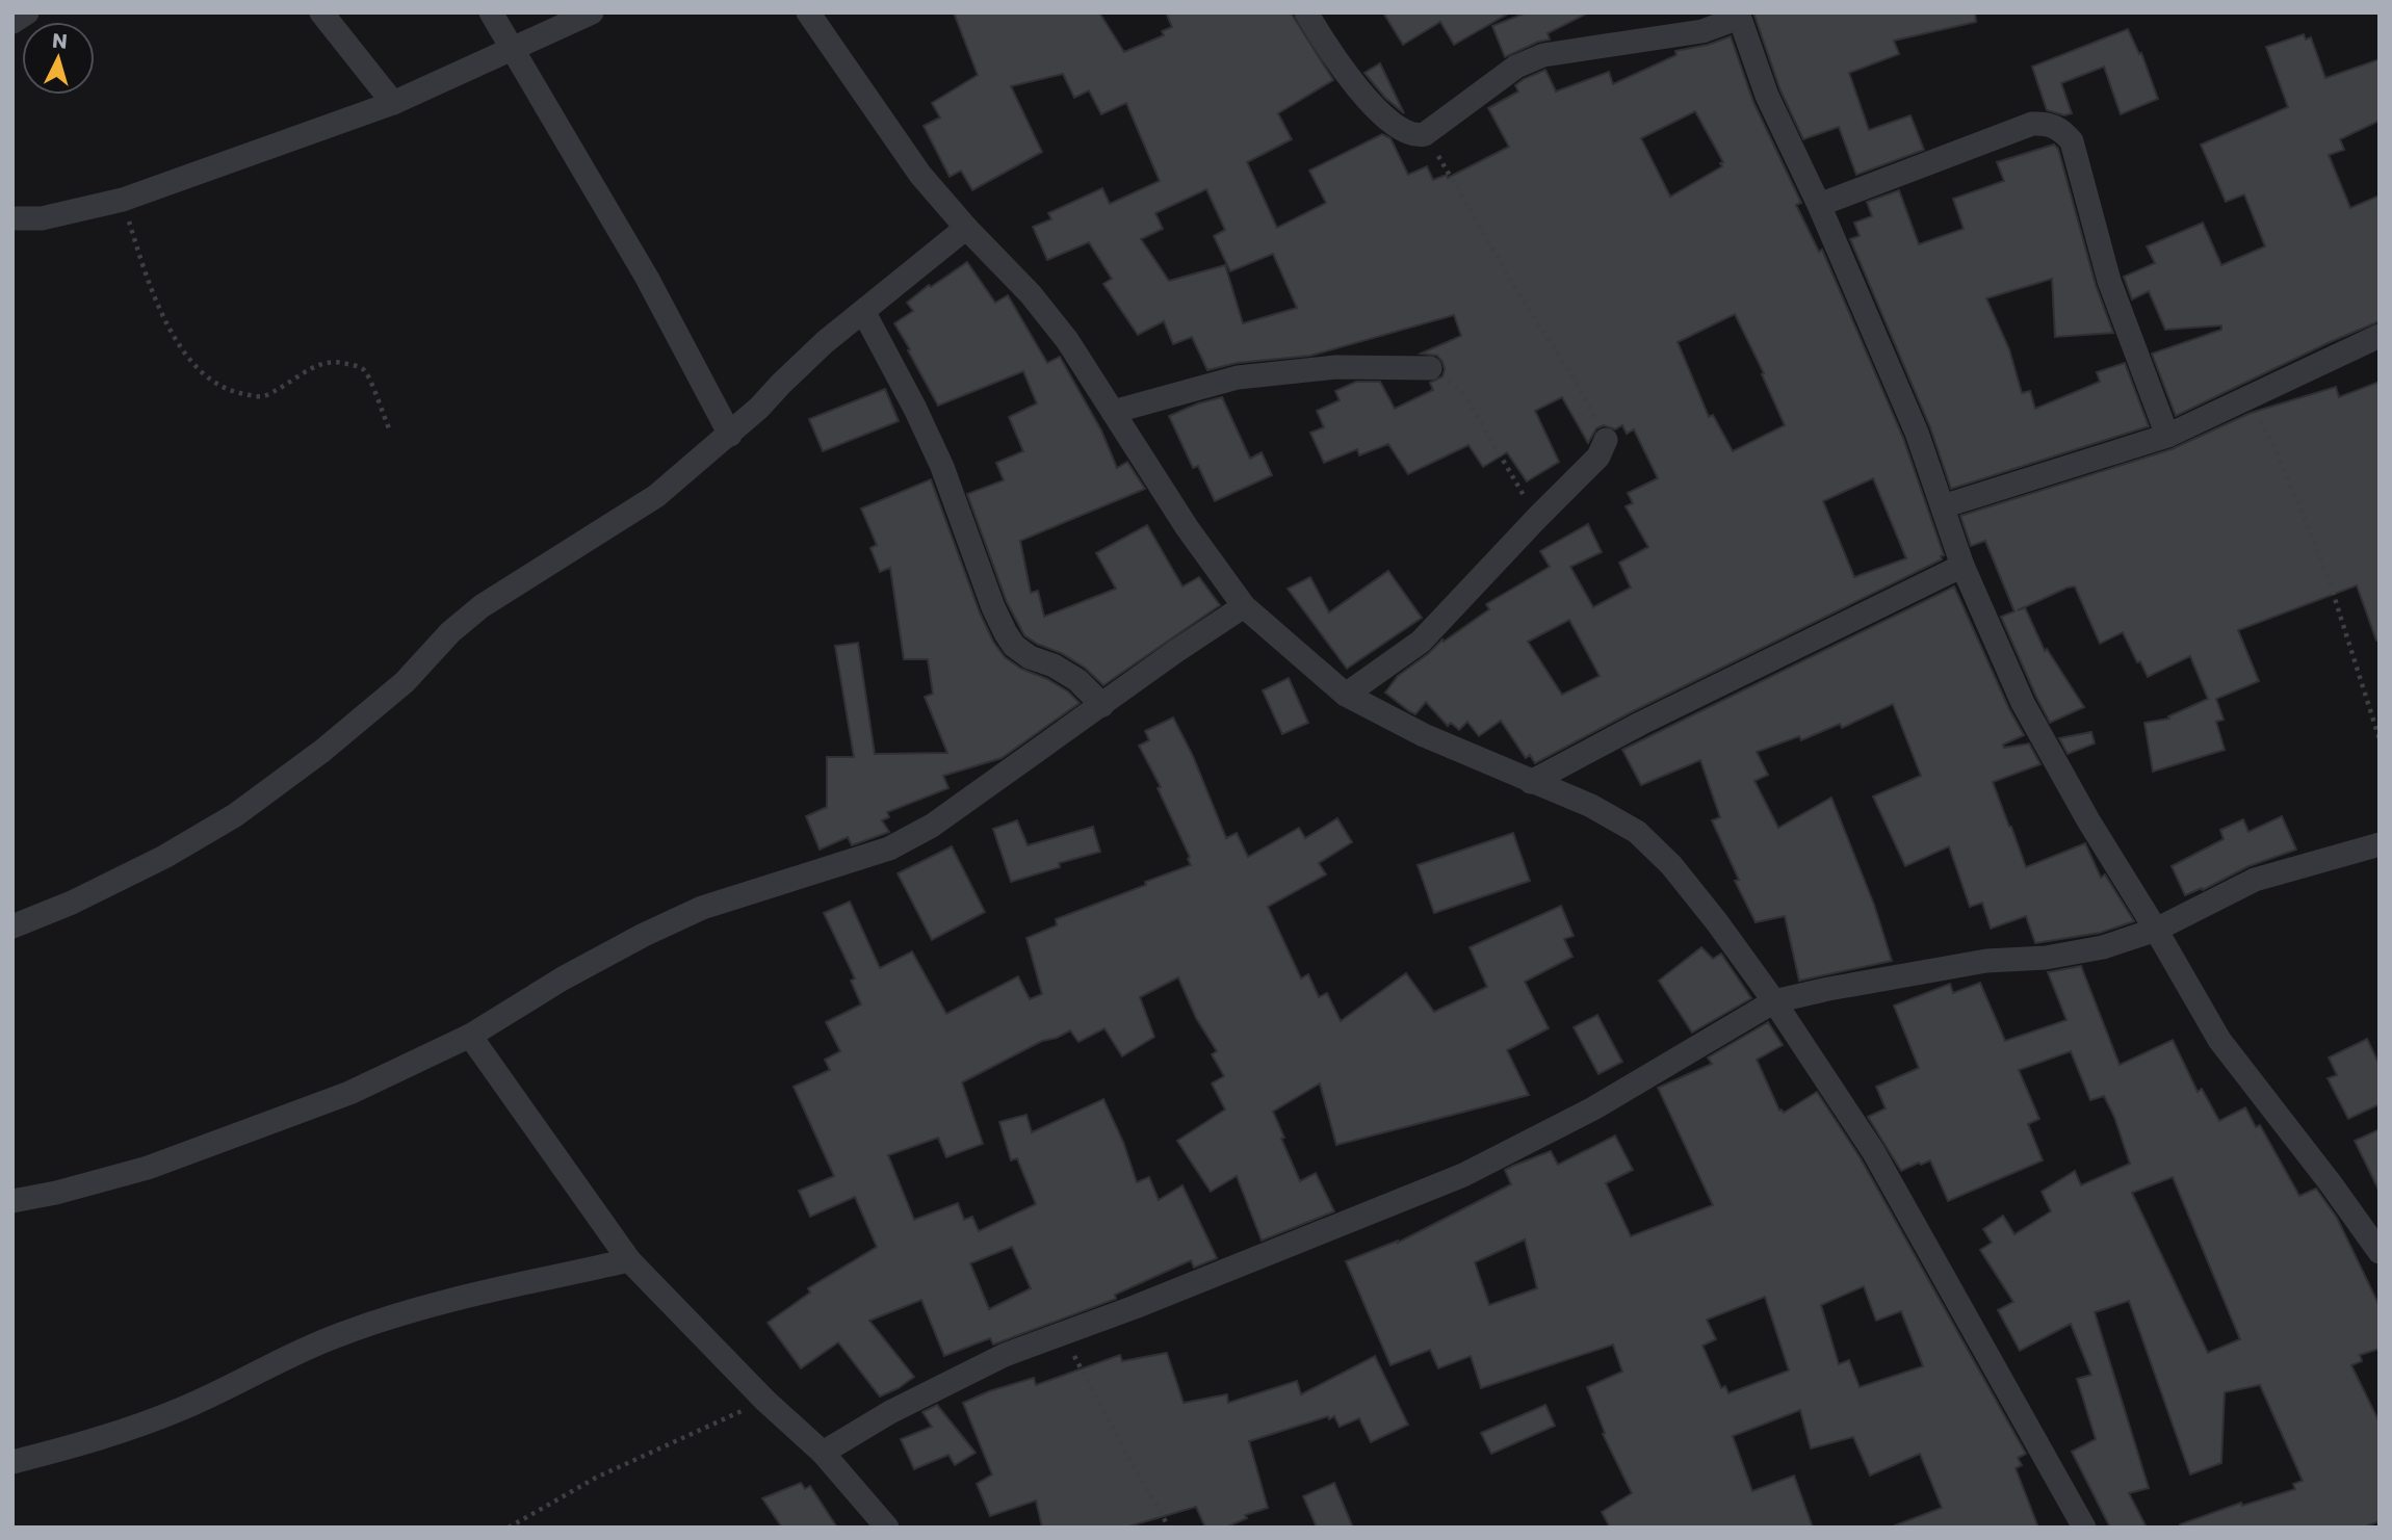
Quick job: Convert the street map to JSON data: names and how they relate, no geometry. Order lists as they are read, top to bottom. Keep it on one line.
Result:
{"north":"top"}
